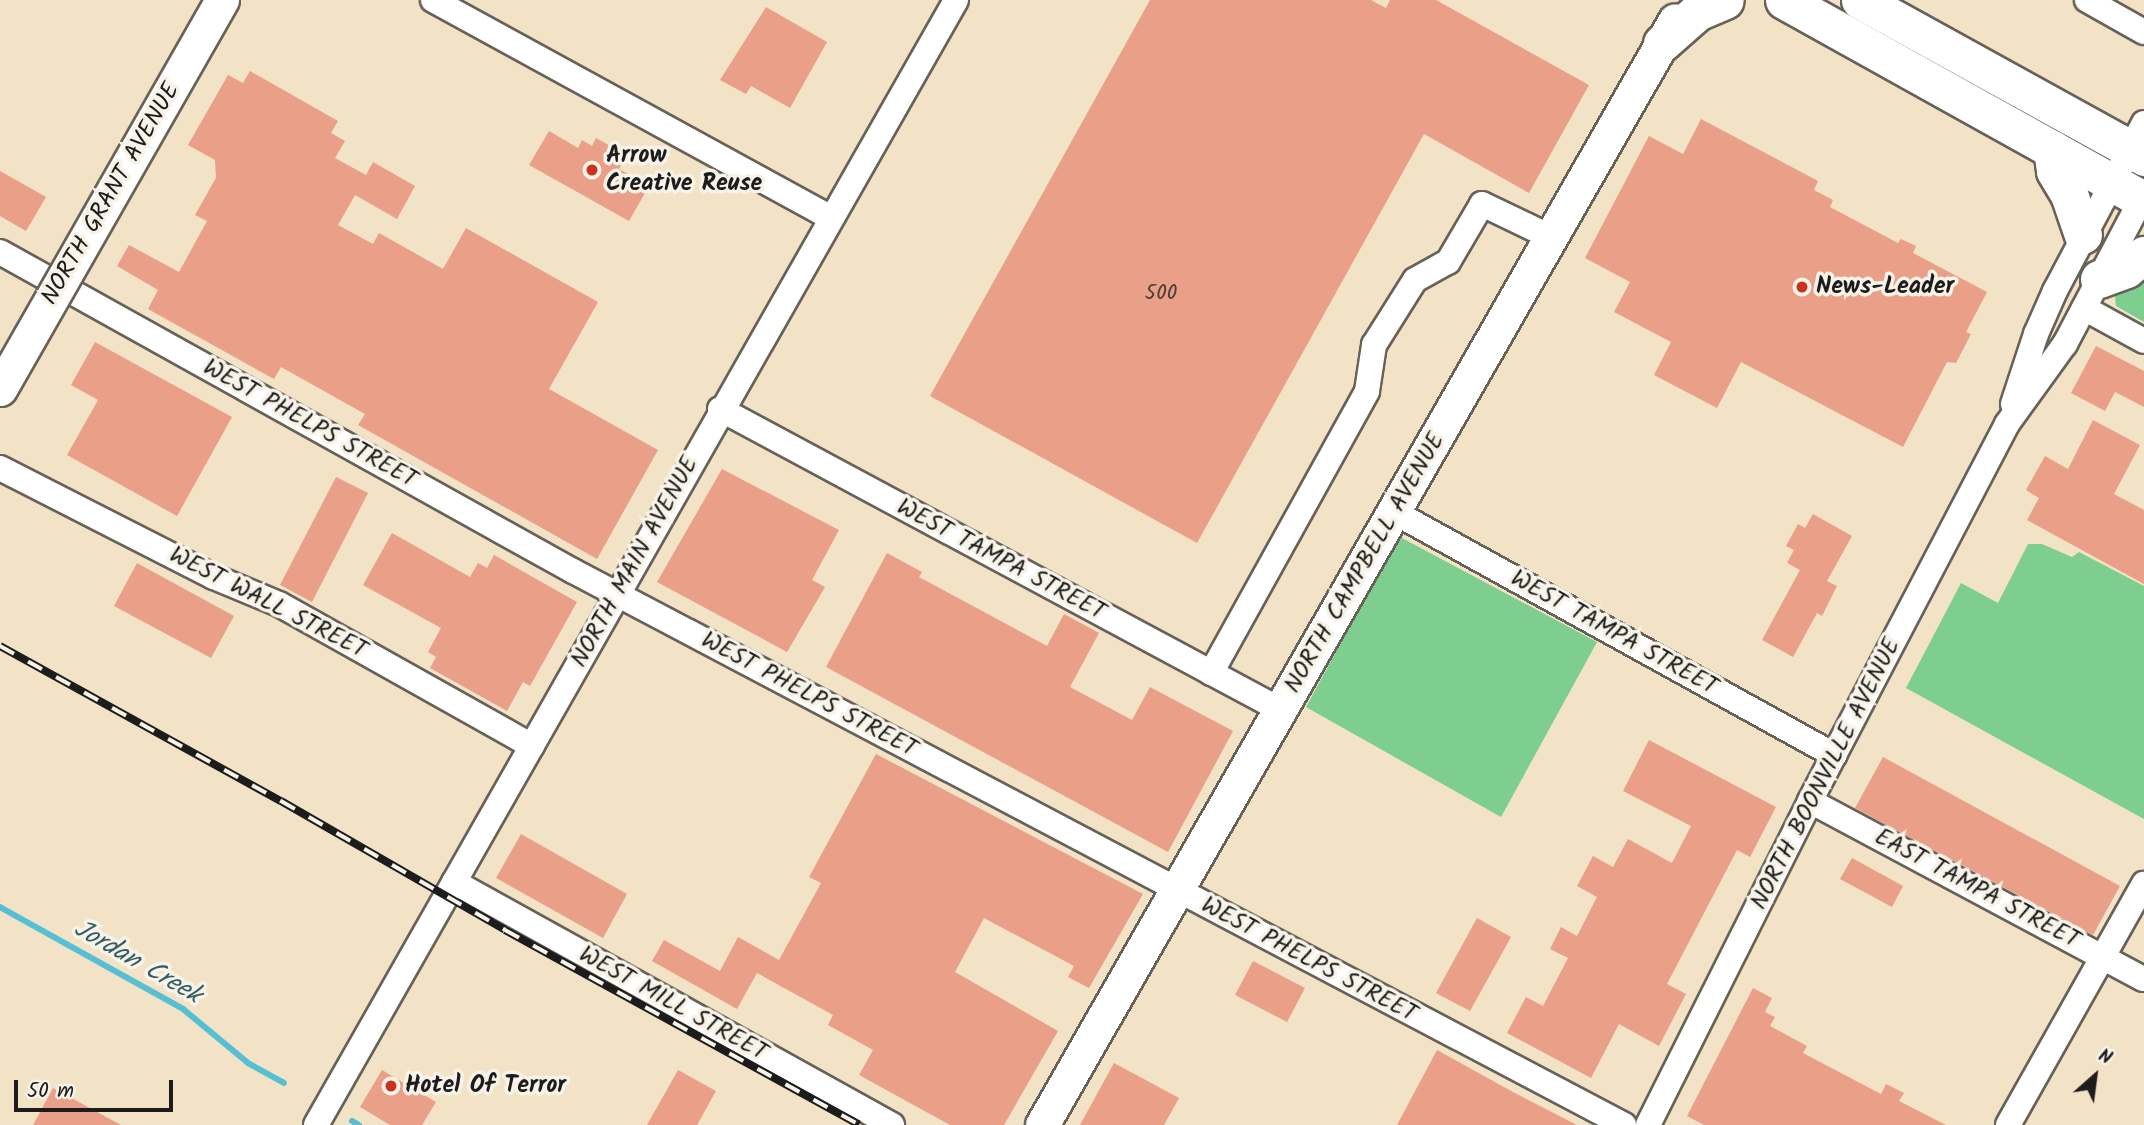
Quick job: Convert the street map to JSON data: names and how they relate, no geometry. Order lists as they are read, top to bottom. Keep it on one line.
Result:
{"streets":{"main road":["NORTH GRANT AVENUE","NORTH CAMPBELL AVENUE"],"street":["WEST PHELPS STREET","WEST TAMPA STREET","NORTH MAIN AVENUE","WEST WALL STREET","NORTH BOONVILLE AVENUE","EAST TAMPA STREET","WEST MILL STREET"]},"crossings":[["WEST PHELPS STREET","NORTH MAIN AVENUE"],["WEST PHELPS STREET","NORTH CAMPBELL AVENUE"],["WEST TAMPA STREET","NORTH MAIN AVENUE"],["WEST TAMPA STREET","NORTH CAMPBELL AVENUE"],["WEST TAMPA STREET","NORTH BOONVILLE AVENUE"],["NORTH MAIN AVENUE","WEST WALL STREET"],["NORTH MAIN AVENUE","WEST MILL STREET"],["NORTH BOONVILLE AVENUE","EAST TAMPA STREET"]],"water":["Jordan Creek"],"places":["Arrow Creative Reuse","News-Leader","Hotel Of Terror"],"house_numbers":["500"],"scale_bar":"50 m","north":"top right"}
